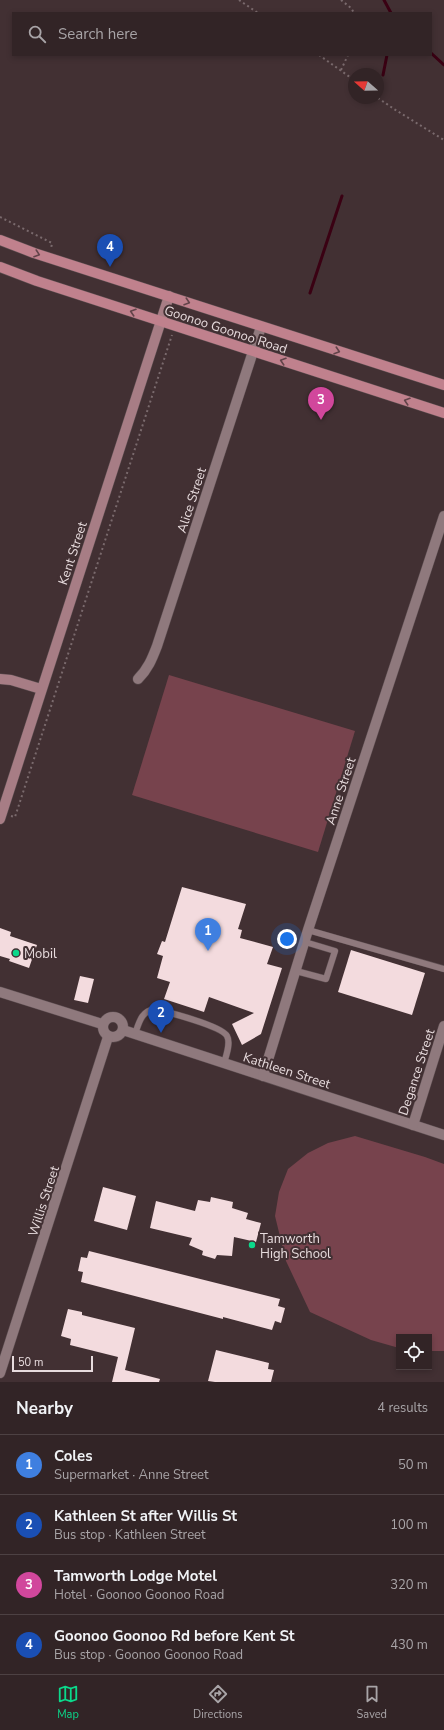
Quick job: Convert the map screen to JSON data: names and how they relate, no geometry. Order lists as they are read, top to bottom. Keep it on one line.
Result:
{"streets":{"main road":["Goonoo Goonoo Road"],"street":["Alice Street","Kent Street","Anne Street","Kathleen Street","Degance Street","Willis Street"]},"crossings":[["Goonoo Goonoo Road","Alice Street"],["Goonoo Goonoo Road","Kent Street"],["Anne Street","Kathleen Street"],["Kathleen Street","Degance Street"],["Kathleen Street","Willis Street"]],"places":["Mobil","Tamworth High School"],"scale_bar":"50 m","north":"left","page":{"search":"Search here","pins":["4","3","1","2"],"scale":"50 m","heading":["Nearby","4 results"],"list":[{"mark":"1","name":"Coles","note":"Supermarket · Anne Street","value":"50 m"},{"mark":"2","name":"Kathleen St after Willis St","note":"Bus stop · Kathleen Street","value":"100 m"},{"mark":"3","name":"Tamworth Lodge Motel","note":"Hotel · Goonoo Goonoo Road","value":"320 m"},{"mark":"4","name":"Goonoo Goonoo Rd before Kent St","note":"Bus stop · Goonoo Goonoo Road","value":"430 m"}],"nav":["Map","Directions","Saved"]}}
